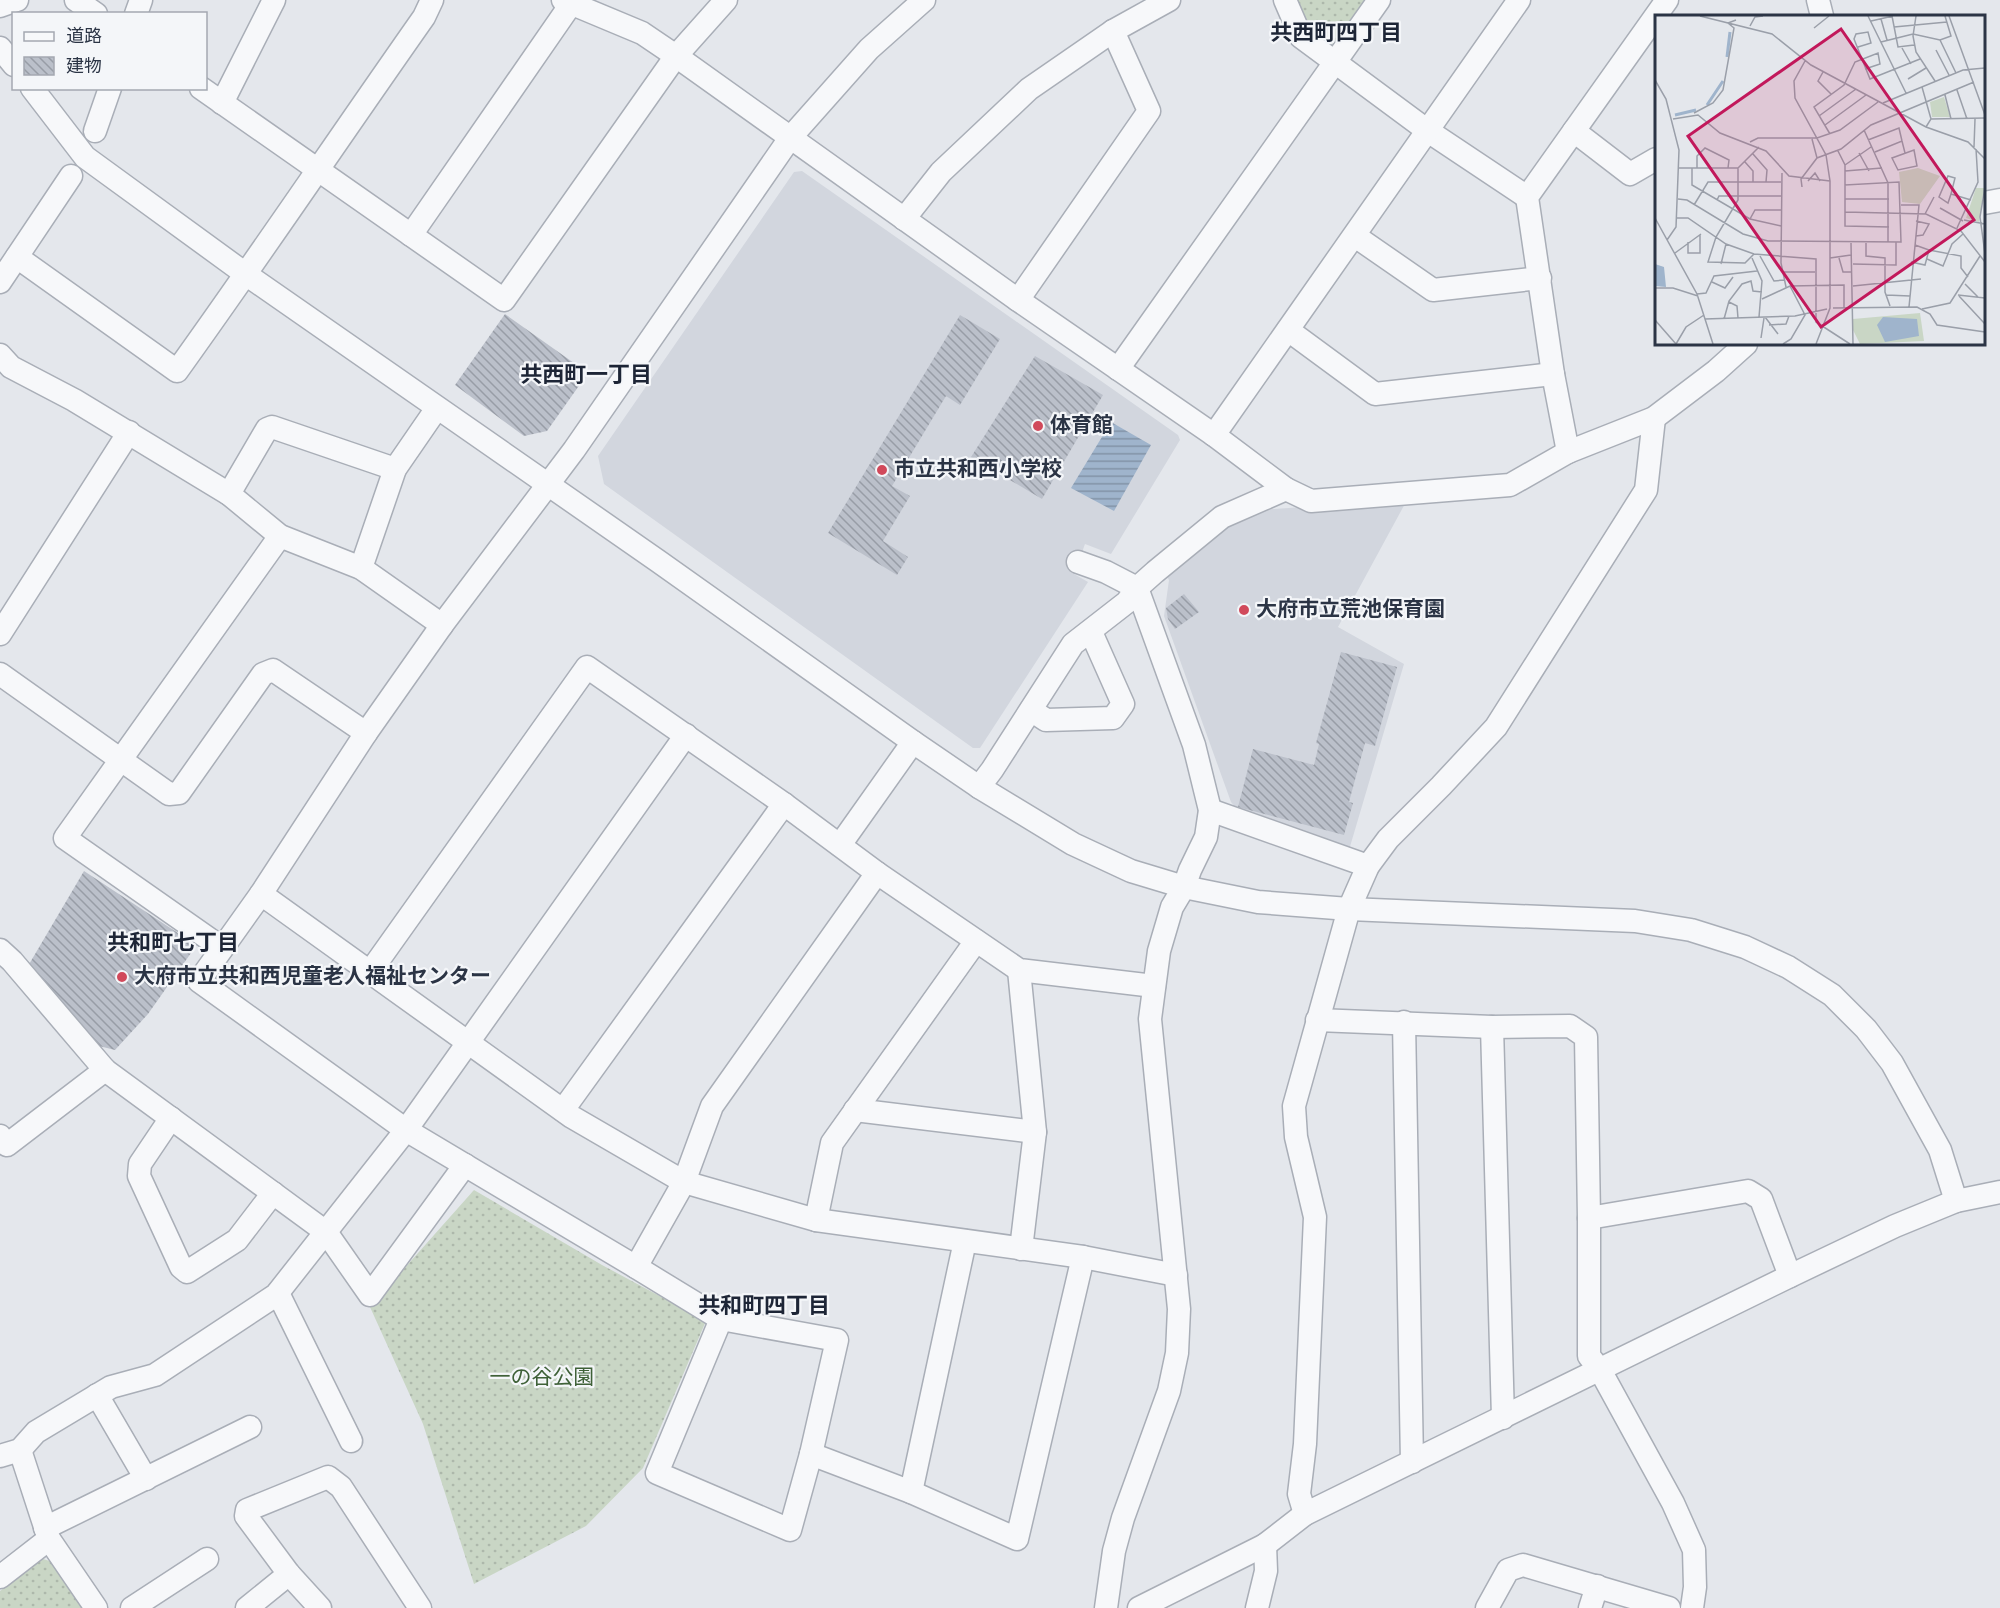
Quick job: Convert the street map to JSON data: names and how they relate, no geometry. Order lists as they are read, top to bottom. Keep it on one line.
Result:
{"districts":["共西町四丁目","共西町一丁目","共和町七丁目","共和町四丁目"],"parks":["一の谷公園"],"places":["体育館","市立共和西小学校","大府市立荒池保育園","大府市立共和西児童老人福祉センター"],"legend":["道路","建物"]}
